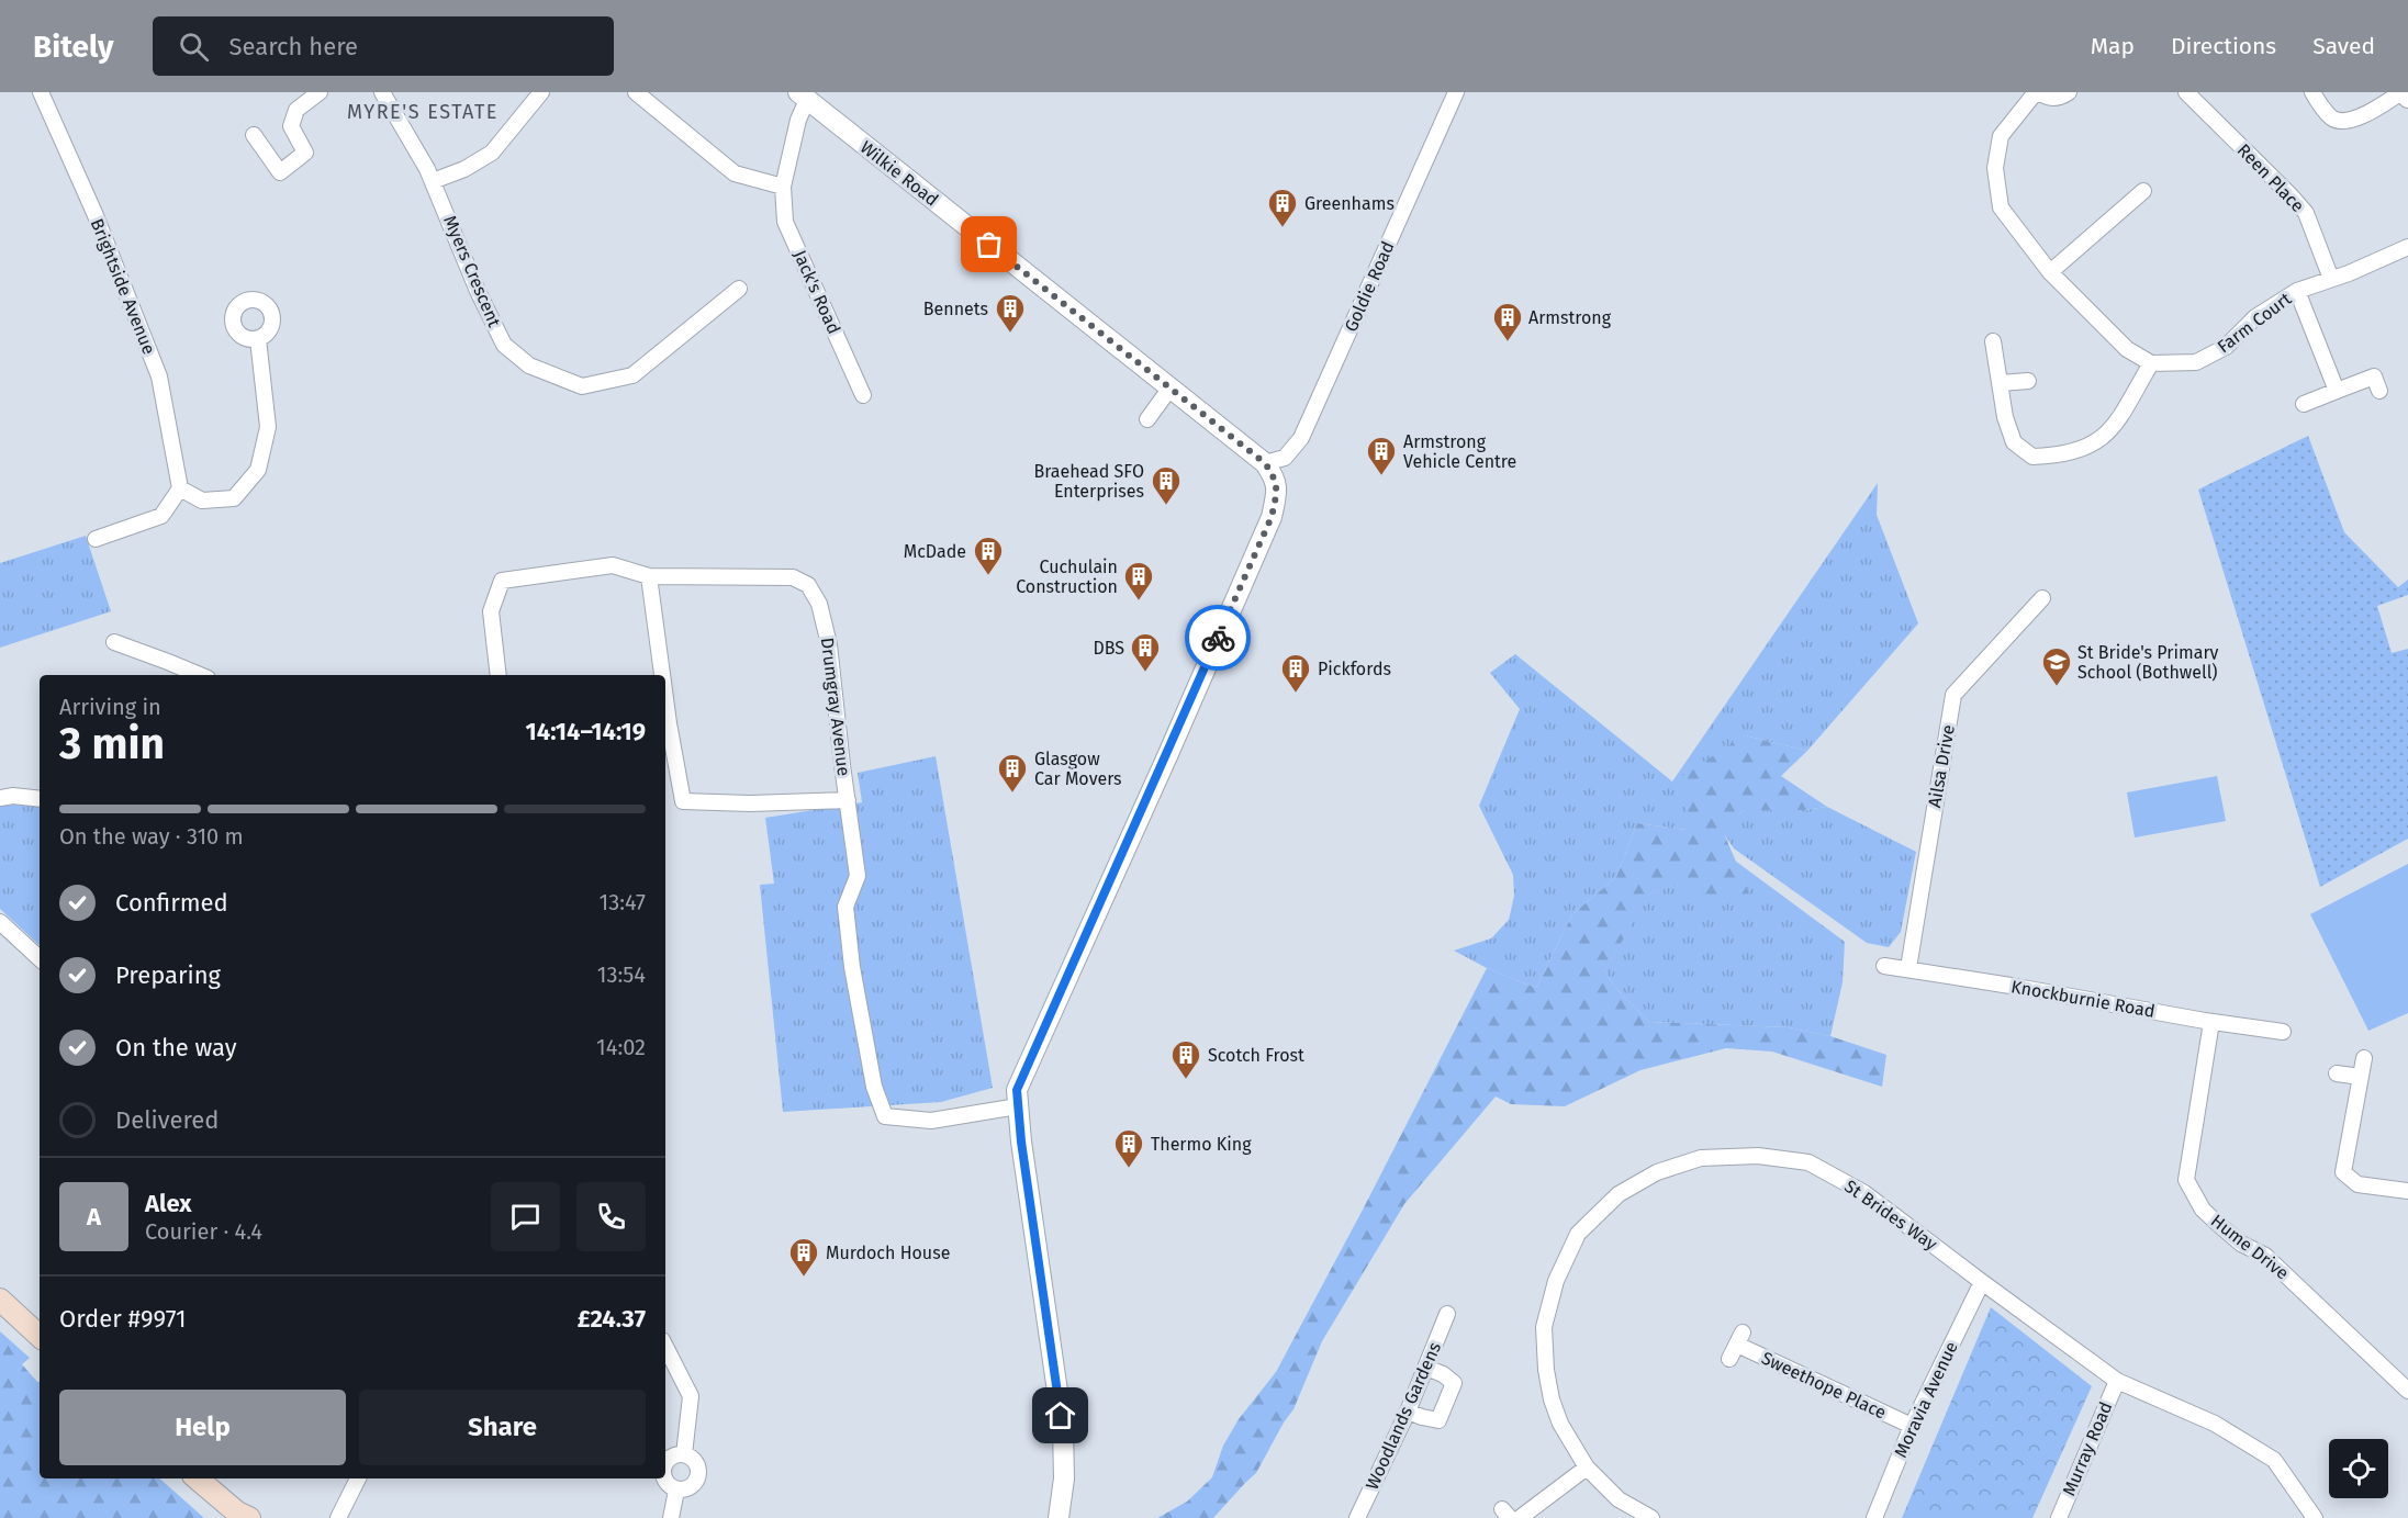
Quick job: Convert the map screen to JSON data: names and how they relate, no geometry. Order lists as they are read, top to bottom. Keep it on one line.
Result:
{"streets":{"street":["Wilkie Road","Reen Place","Myers Crescent","Brightside Avenue","Goldie Road","Jack's Road","Farm Court","Drumgray Avenue","Ailsa Drive","Knockburnie Road","St Brides Way","Hume Drive","Sweethope Place","Moravia Avenue","Woodlands Gardens","Murray Road"]},"crossings":[["Wilkie Road","Goldie Road"],["Wilkie Road","Jack's Road"],["Reen Place","Farm Court"],["Ailsa Drive","Knockburnie Road"],["Knockburnie Road","Hume Drive"],["St Brides Way","Moravia Avenue"],["St Brides Way","Murray Road"],["Sweethope Place","Moravia Avenue"]],"districts":["MYRE'S ESTATE"],"places":{"building":["Greenhams","Bennets","Armstrong","Armstrong Vehicle Centre","Braehead SFO Enterprises","McDade","Cuchulain Construction","DBS","Pickfords","Glasgow Car Movers","Scotch Frost","Thermo King","Murdoch House"],"school or university":["St Bride's Primary School (Bothwell)"]},"page":{"header":"Bitely","search":"Search here","nav":["Map","Directions","Saved"],"heading":["3 min","Arriving in","14:14–14:19"],"panel":["Alex","Courier · 4.4","Order #9971","£24.37"],"bar":"On the way · 310 m","list":[["Confirmed","13:47"],["Preparing","13:54"],["On the way","14:02"],"Delivered"],"round":"A","buttons":["Help","Share"]}}
